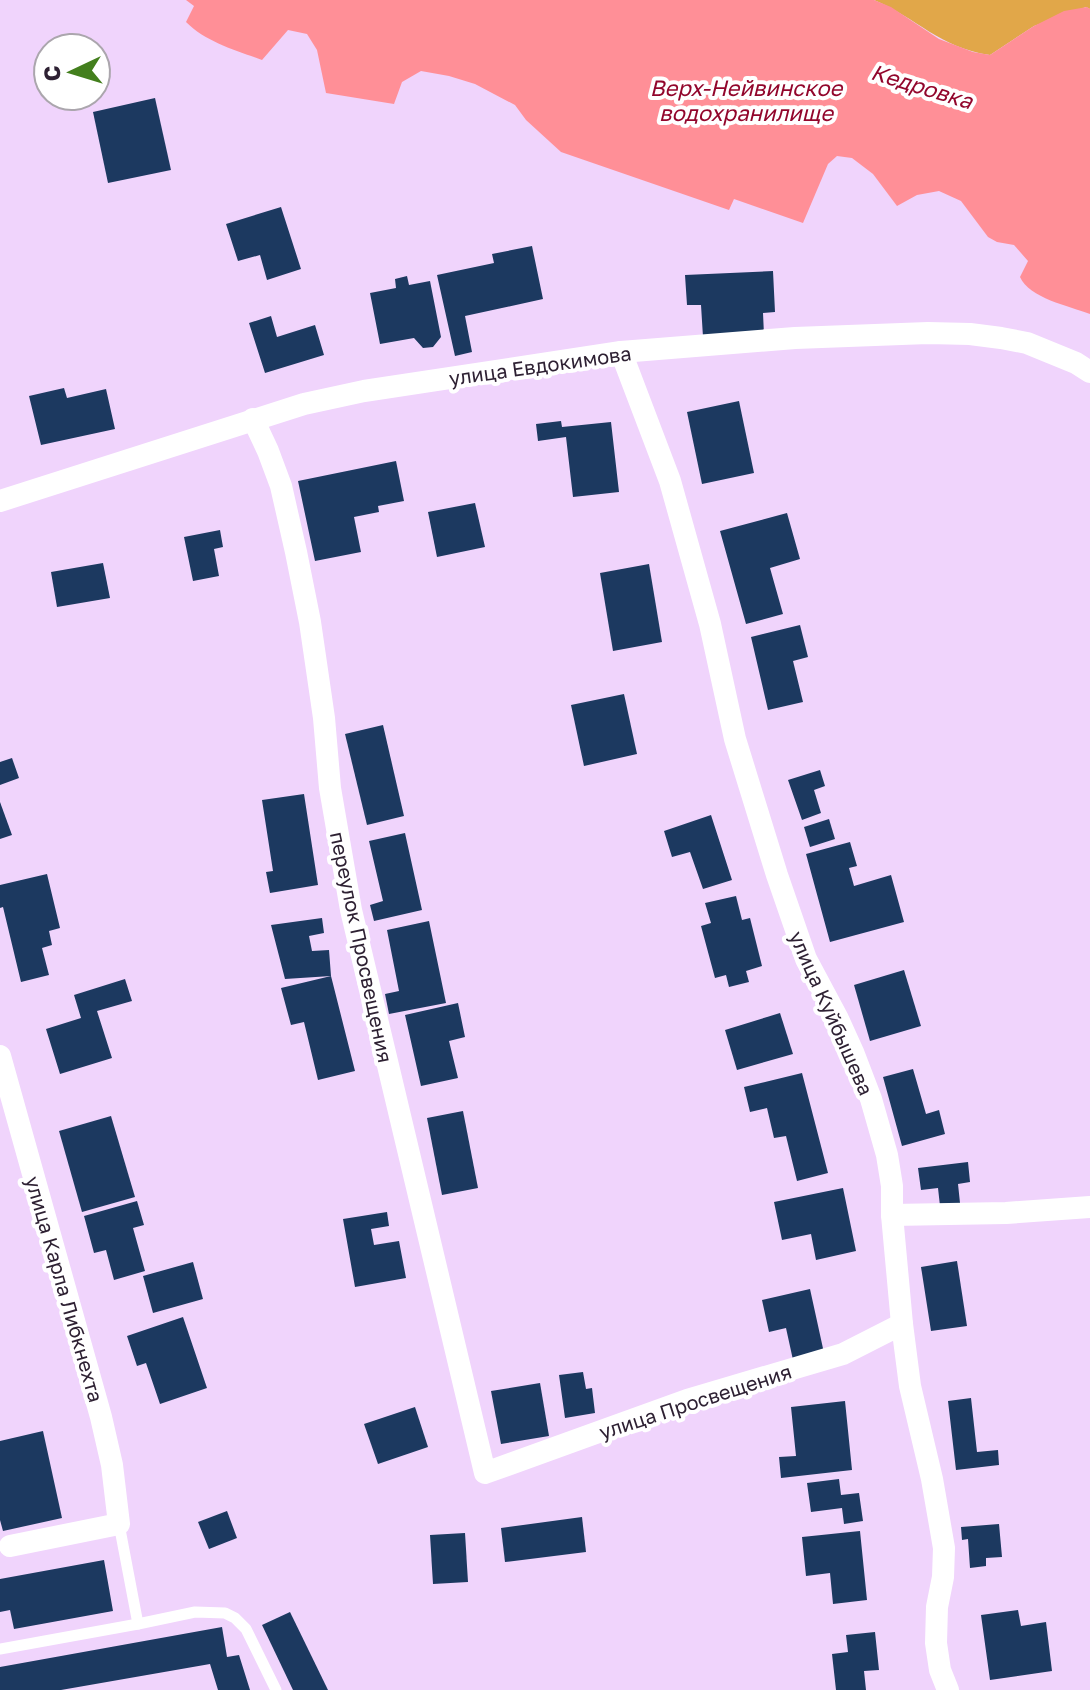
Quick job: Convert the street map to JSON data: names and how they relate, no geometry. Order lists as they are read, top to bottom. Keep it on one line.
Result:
{"streets":{"street":["улица Евдокимова","переулок Просвещения","улица Куйбышева","улица Карла Либкнехта","улица Просвещения"]},"crossings":[["улица Евдокимова","переулок Просвещения"],["улица Евдокимова","улица Куйбышева"],["переулок Просвещения","улица Просвещения"],["улица Куйбышева","улица Просвещения"]],"water":["Кедровка","Верх-Нейвинское водохранилище"],"north":"left"}
